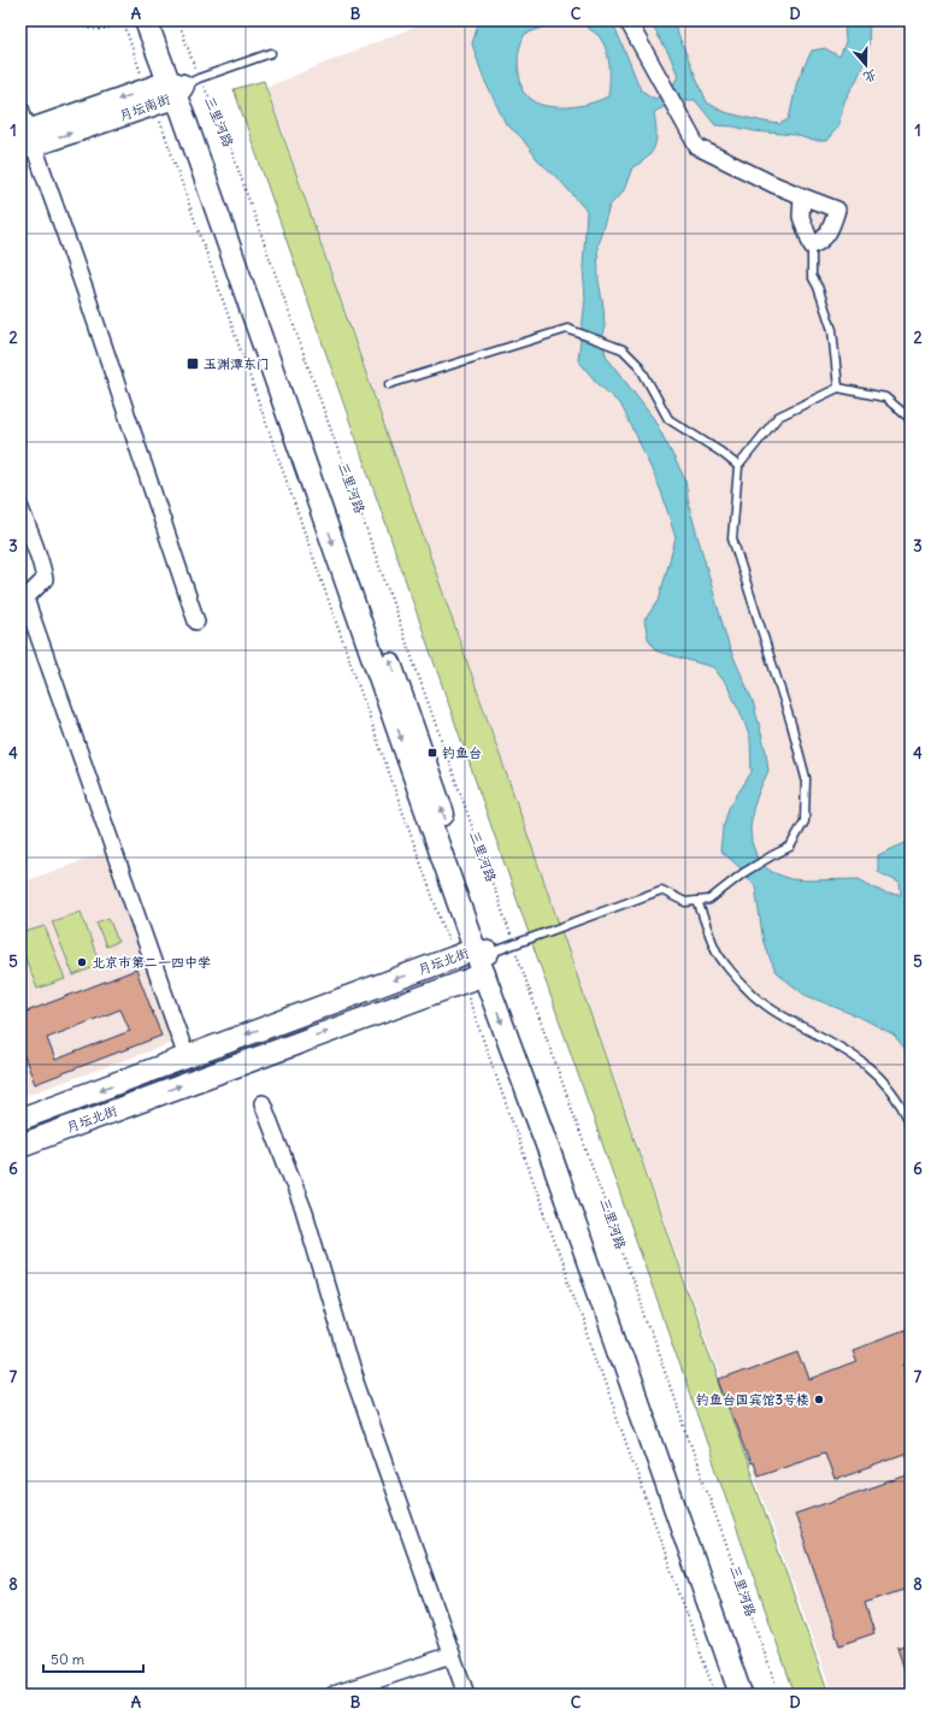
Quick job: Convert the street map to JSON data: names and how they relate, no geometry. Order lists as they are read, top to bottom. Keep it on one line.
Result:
{"streets":{"main road":["月坛南街","三里河路","月坛北街"]},"crossings":[["月坛南街","三里河路"],["三里河路","月坛北街"]],"places":{"transit":["玉渊潭东门","钓鱼台"],"other":["北京市第二一四中学","钓鱼台国宾馆3号楼"]},"scale_bar":"50 m","north":"bottom","grid":{"columns":["A","B","C","D"],"rows":["1","2","3","4","5","6","7","8"]}}
